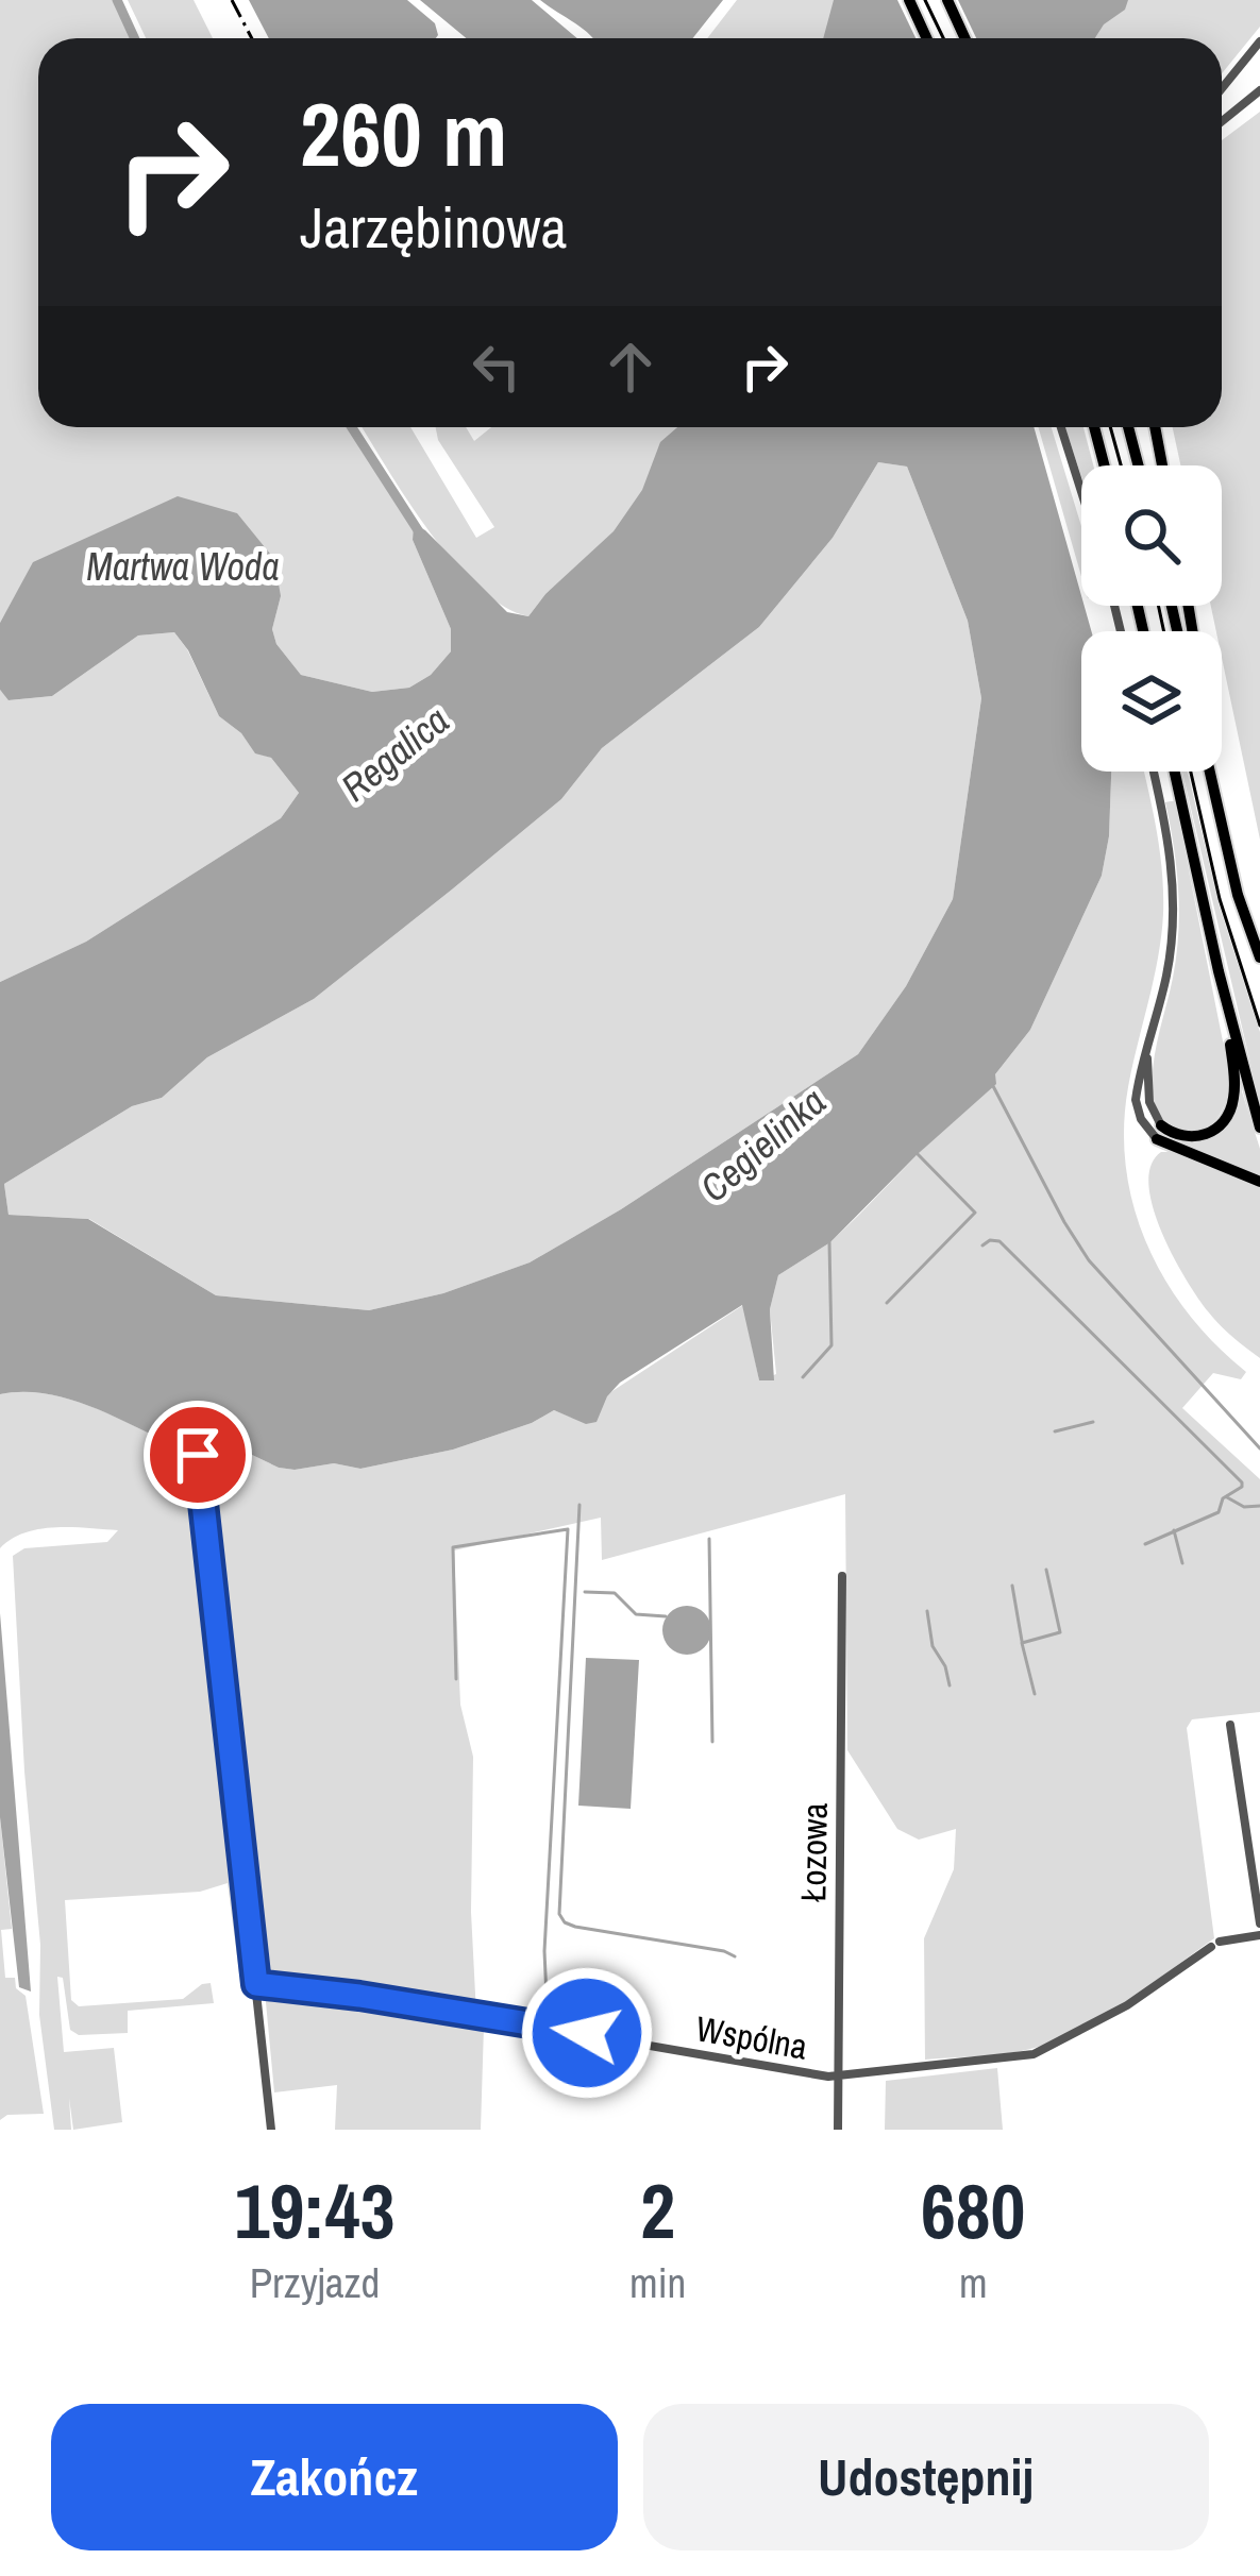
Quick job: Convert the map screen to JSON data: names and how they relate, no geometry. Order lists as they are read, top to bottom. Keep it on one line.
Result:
{"streets":{"street":["Łozowa","Wspólna"]},"crossings":[["Łozowa","Wspólna"]],"water":["Martwa Woda","Regalica","Cegielinka"],"page":{"turn":["260 m","Jarzębinowa"],"eta":["19:43","Przyjazd","2","min","680","m"],"buttons":["Zakończ","Udostępnij"]}}
